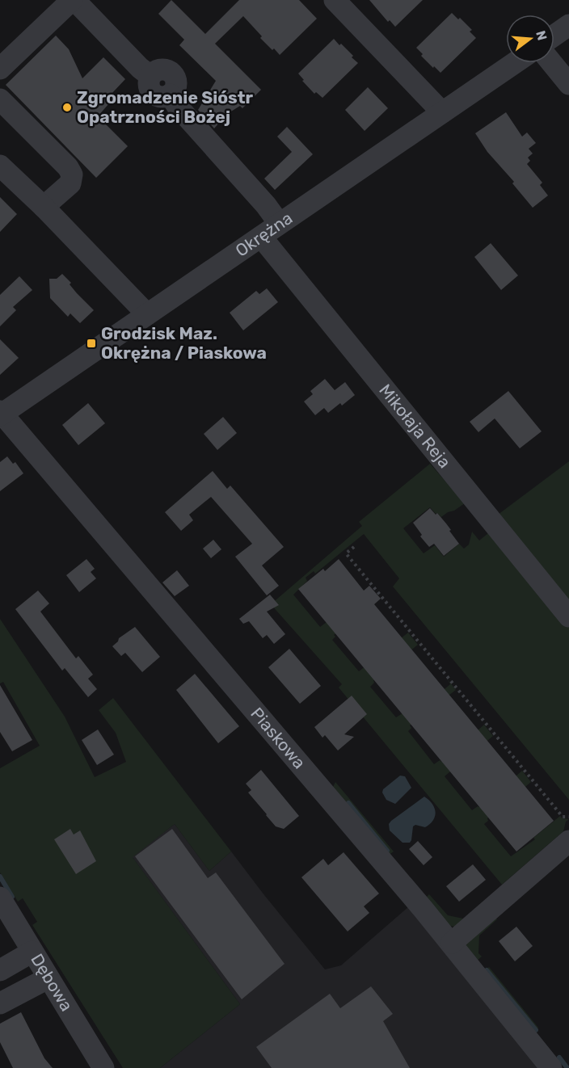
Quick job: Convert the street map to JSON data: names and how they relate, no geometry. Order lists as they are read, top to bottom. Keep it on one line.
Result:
{"streets":{"street":["Okrężna","Mikołaja Reja","Piaskowa","Dębowa"]},"crossings":[["Okrężna","Mikołaja Reja"],["Okrężna","Piaskowa"]],"places":{"other":["Zgromadzenie Sióstr Opatrzności Bożej"],"transit":["Grodzisk Maz. Okrężna / Piaskowa"]},"north":"right"}
